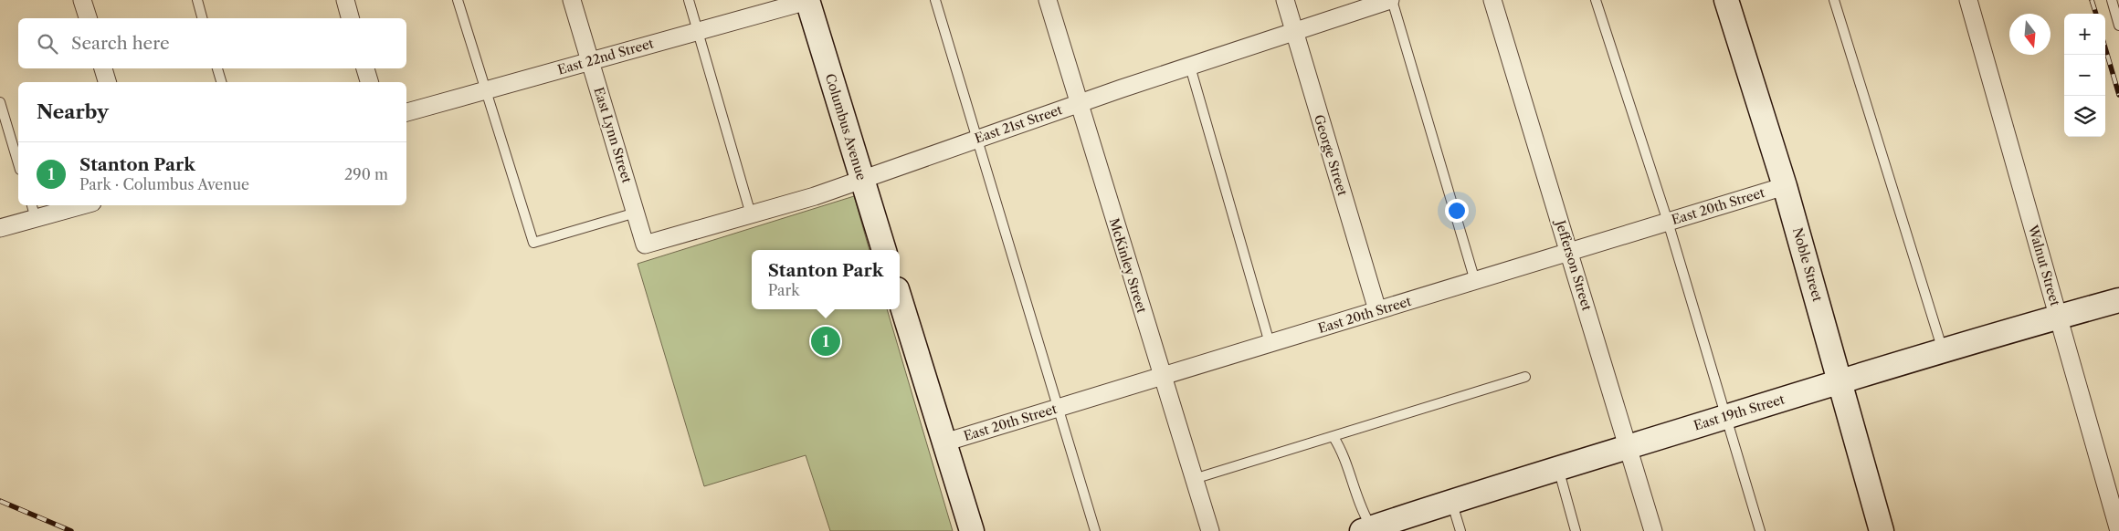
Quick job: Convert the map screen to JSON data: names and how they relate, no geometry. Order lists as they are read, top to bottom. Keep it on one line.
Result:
{"streets":{"street":["East 22nd Street","East 21st Street","Columbus Avenue","East Lynn Street","George Street","East 20th Street","Noble Street","McKinley Street","Jefferson Street","Walnut Street","East 19th Street"]},"crossings":[["East 22nd Street","Columbus Avenue"],["East 22nd Street","East Lynn Street"],["East 21st Street","Columbus Avenue"],["East 21st Street","East Lynn Street"],["East 21st Street","George Street"],["East 21st Street","McKinley Street"],["George Street","East 20th Street"],["East 20th Street","Noble Street"],["East 20th Street","McKinley Street"],["East 20th Street","Jefferson Street"],["Noble Street","East 19th Street"],["Jefferson Street","East 19th Street"],["Walnut Street","East 19th Street"]],"north":"bottom","page":{"map_buttons":["+","−"],"search":"Search here","heading":"Nearby","list":[{"mark":"1","name":"Stanton Park","note":"Park · Columbus Avenue","value":"290 m"}],"popup":["Stanton Park","Park"],"pins":"1"}}
